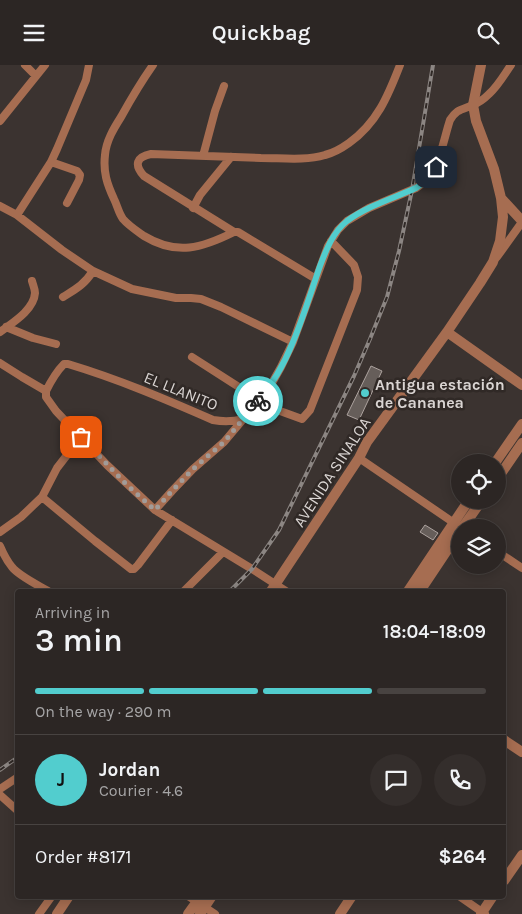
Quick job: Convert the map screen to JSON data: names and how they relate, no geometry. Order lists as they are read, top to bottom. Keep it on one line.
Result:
{"streets":{"street":["EL LLANITO","AVENIDA SINALOA"]},"places":["Antigua estación de Cananea"],"page":{"header":"Quickbag","heading":["3 min","Arriving in","18:04–18:09"],"panel":["Jordan","Courier · 4.6","Order #8171","$264"],"bar":"On the way · 290 m","round":"J"}}
